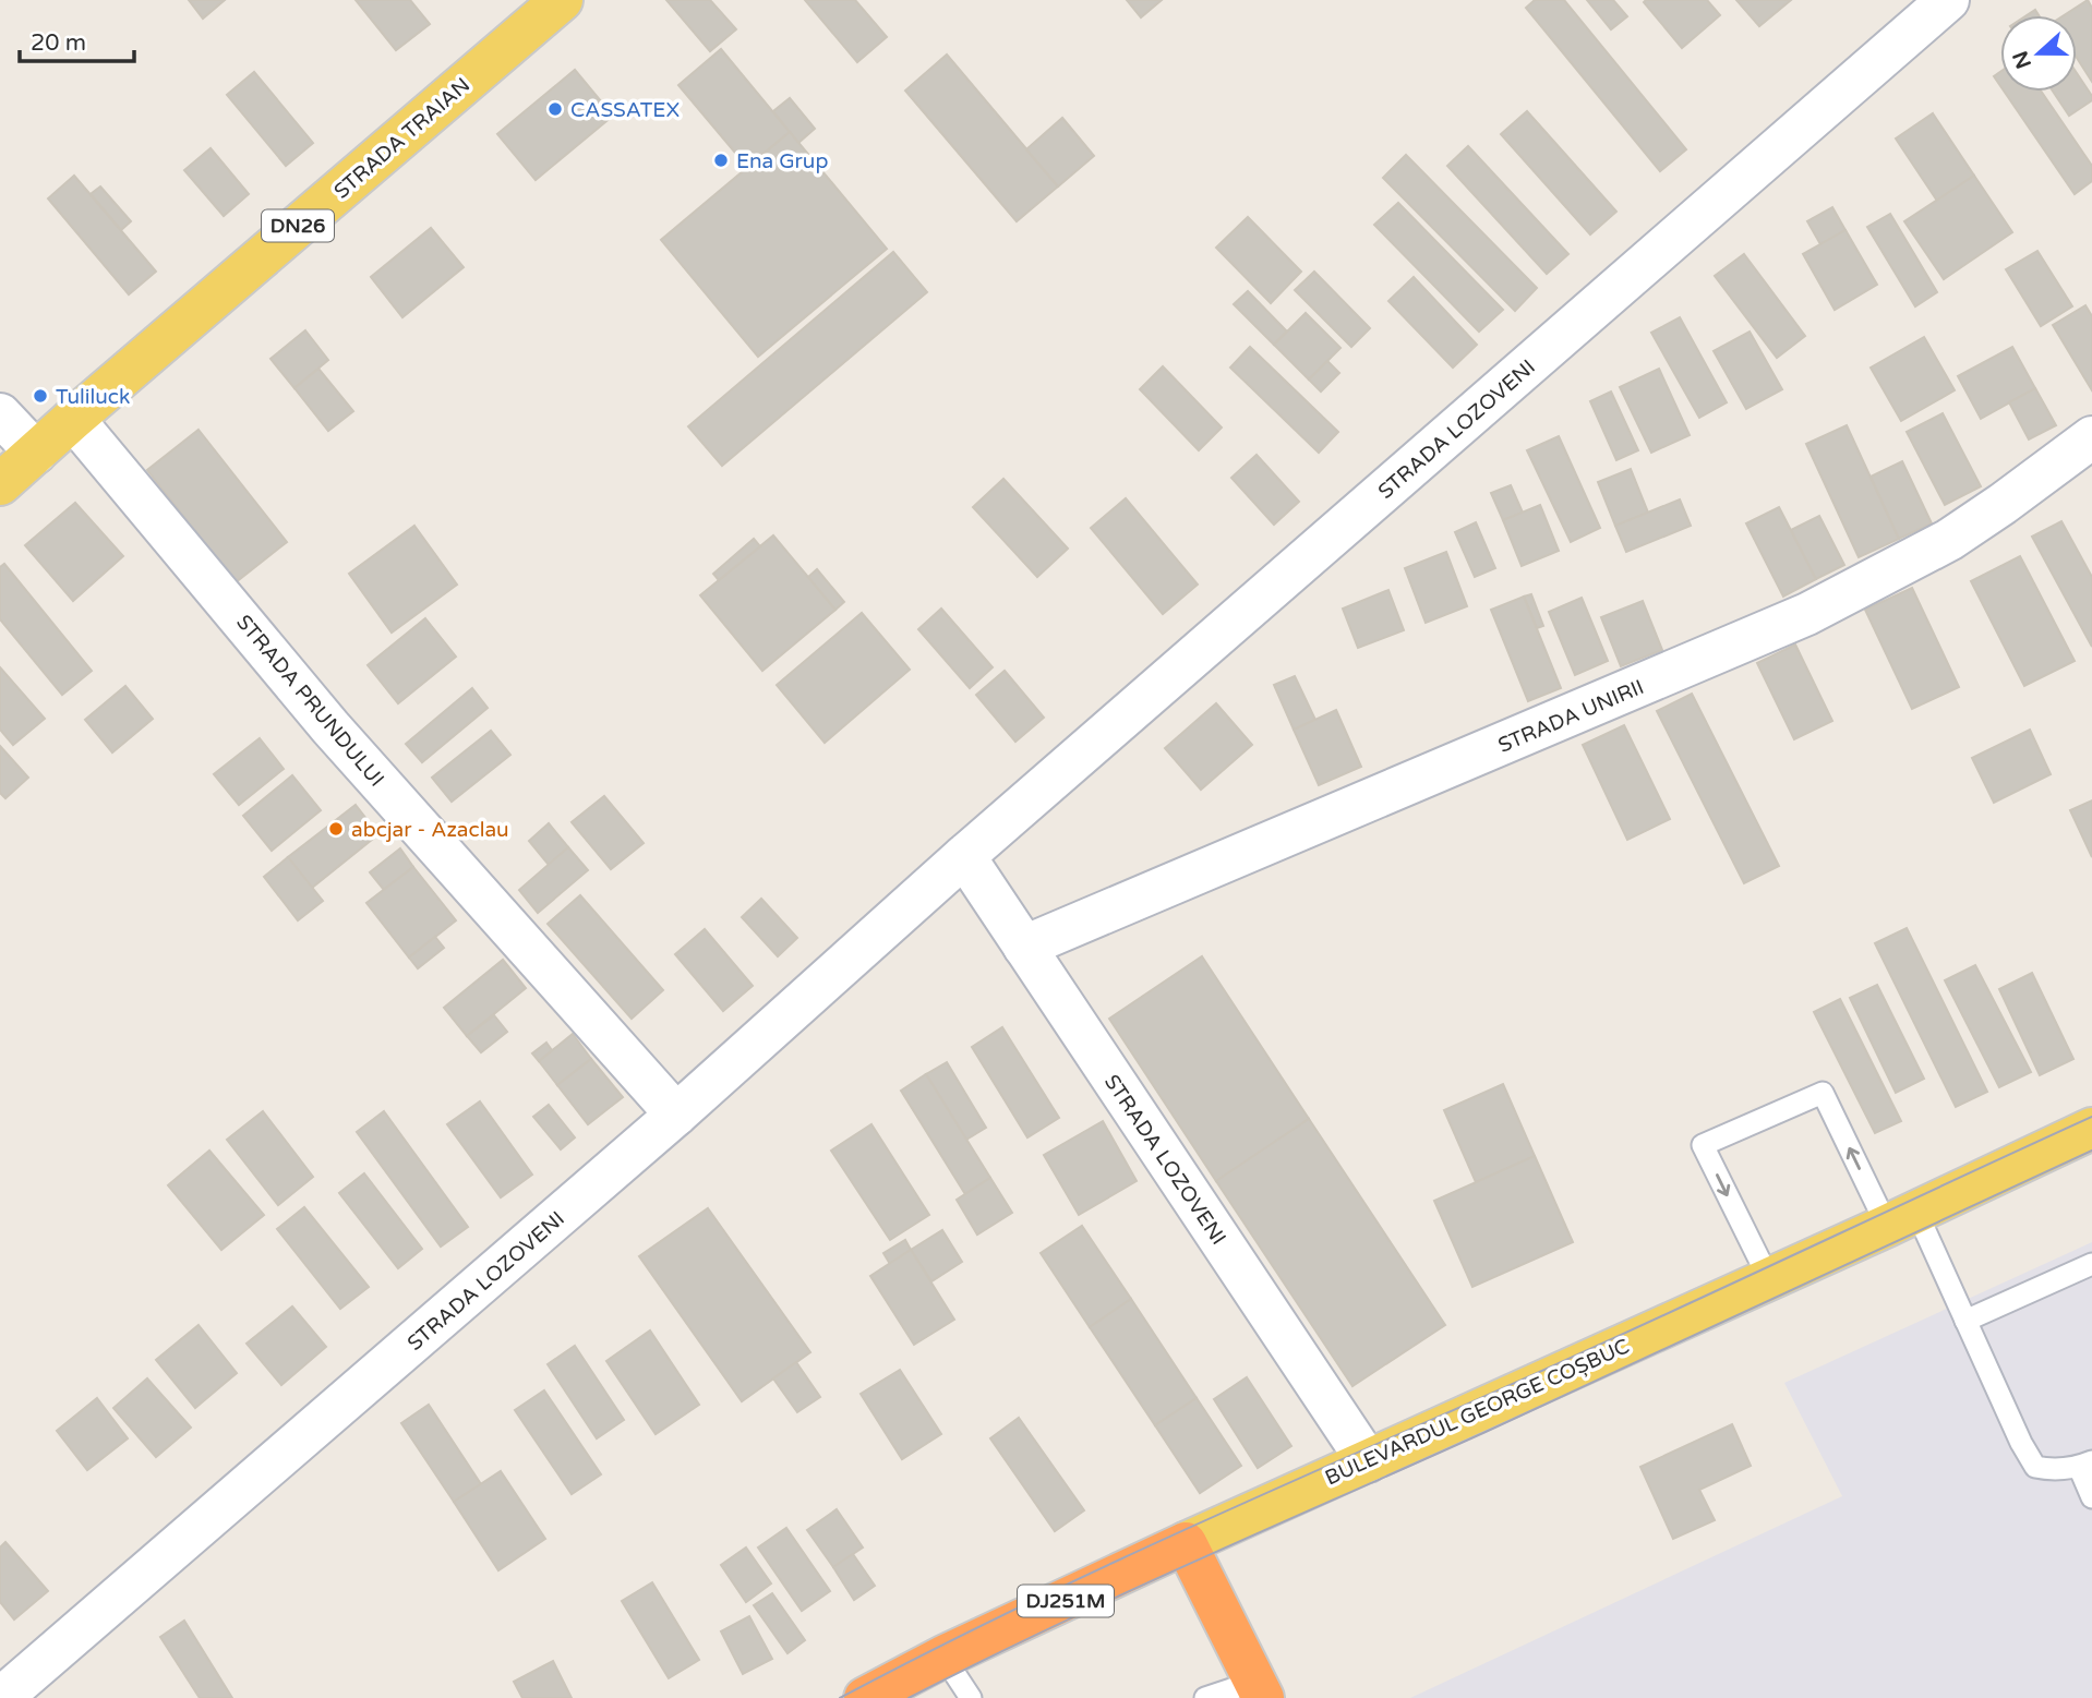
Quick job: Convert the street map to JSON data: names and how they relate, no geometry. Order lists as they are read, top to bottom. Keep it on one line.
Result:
{"streets":{"highway":["BULEVARDUL GEORGE COȘBUC","DJ251M"],"main road":["STRADA TRAIAN","DN26"],"street":["STRADA LOZOVENI","STRADA PRUNDULUI","STRADA UNIRII"]},"crossings":[["STRADA TRAIAN","STRADA PRUNDULUI"],["STRADA LOZOVENI","STRADA PRUNDULUI"],["STRADA LOZOVENI","STRADA UNIRII"],["STRADA LOZOVENI","BULEVARDUL GEORGE COȘBUC"]],"places":["CASSATEX","Ena Grup","Tuliluck","abcjar - Azaclau"],"scale_bar":"20 m","north":"left"}
